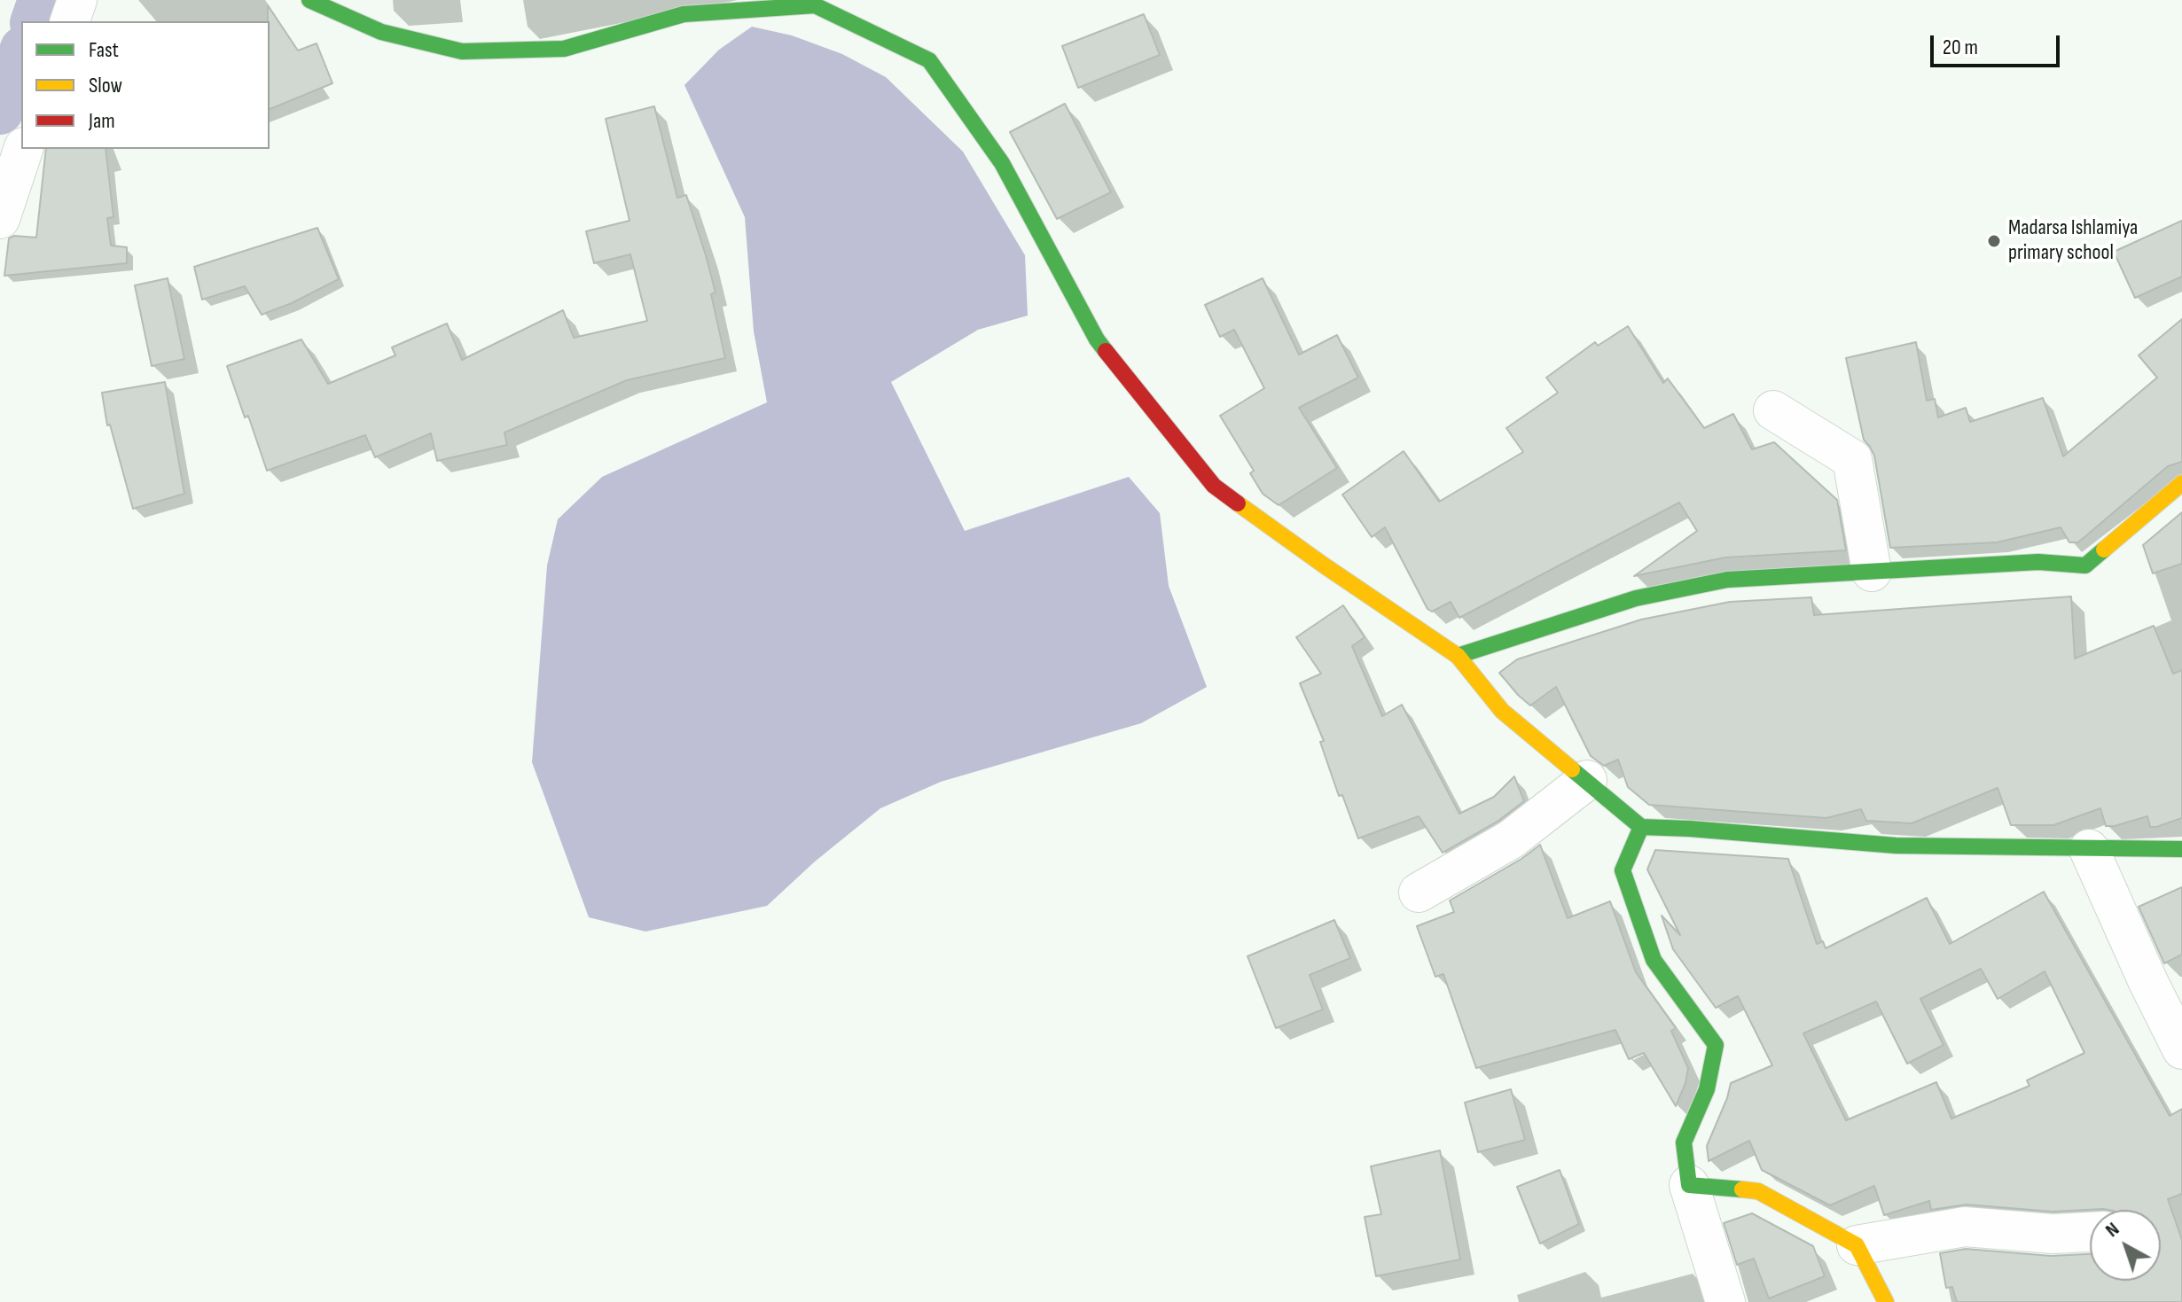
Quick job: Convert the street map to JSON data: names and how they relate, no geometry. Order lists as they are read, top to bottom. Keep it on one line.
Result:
{"places":["Madarsa Ishlamiya primary school"],"legend":["Fast","Slow","Jam"],"scale_bar":"20 m","north":"top left"}
